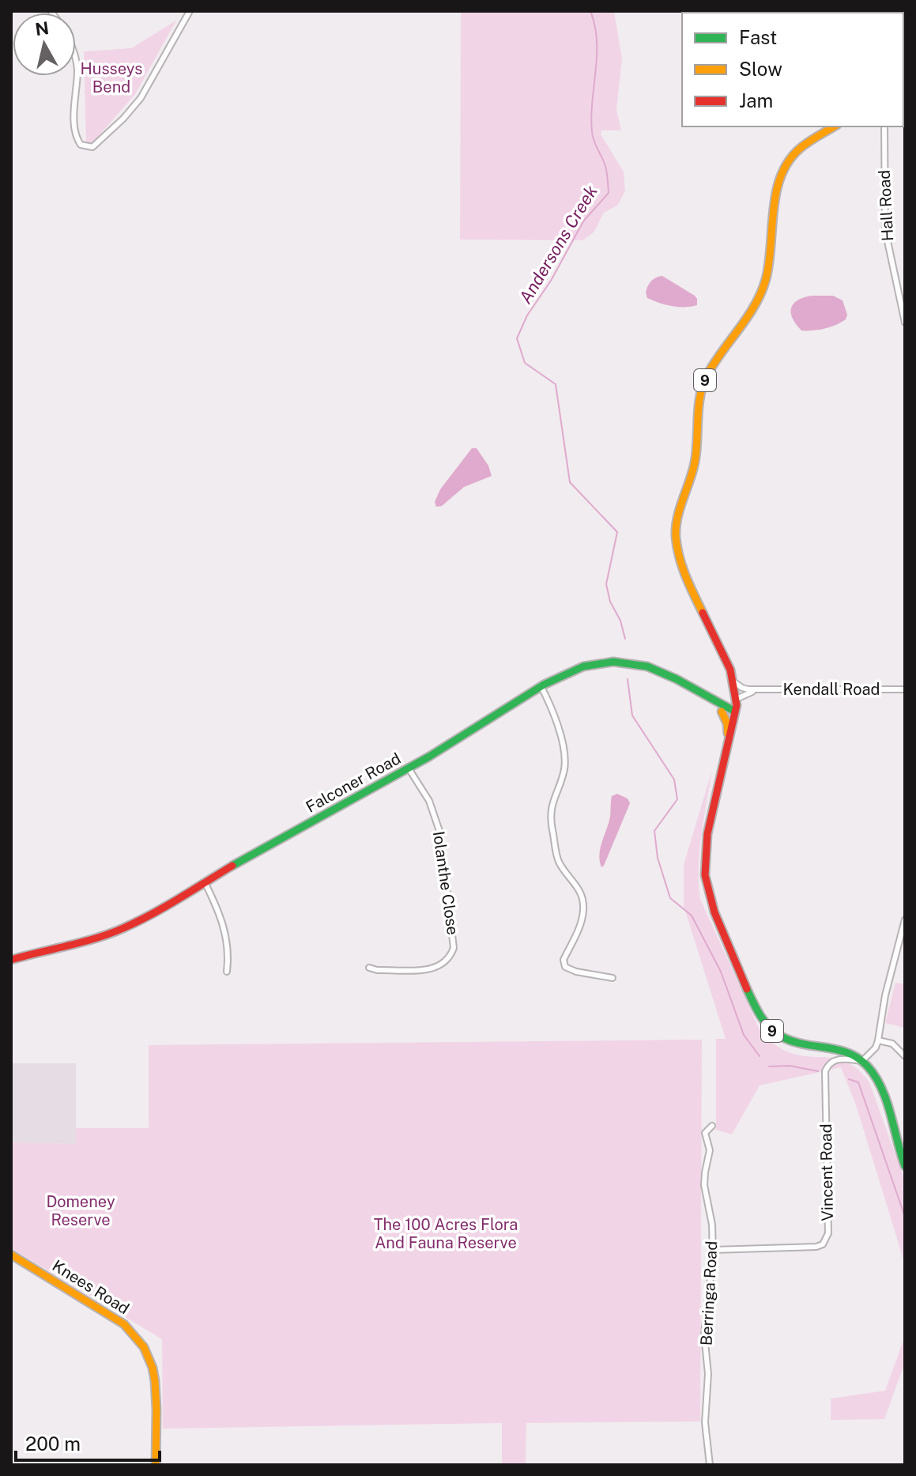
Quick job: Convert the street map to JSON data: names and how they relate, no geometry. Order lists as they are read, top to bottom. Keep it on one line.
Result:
{"streets":{"main road":["9","Falconer Road","Knees Road"],"street":["Hall Road","Kendall Road","Iolanthe Close","Vincent Road","Berringa Road"]},"crossings":[["9","Kendall Road"],["9","Falconer Road"],["9","Vincent Road"],["Falconer Road","Iolanthe Close"],["Vincent Road","Berringa Road"]],"water":["Andersons Creek"],"parks":["Husseys Bend","Domeney Reserve","The 100 Acres Flora And Fauna Reserve"],"legend":["Fast","Slow","Jam"],"scale_bar":"200 m","north":"top"}
